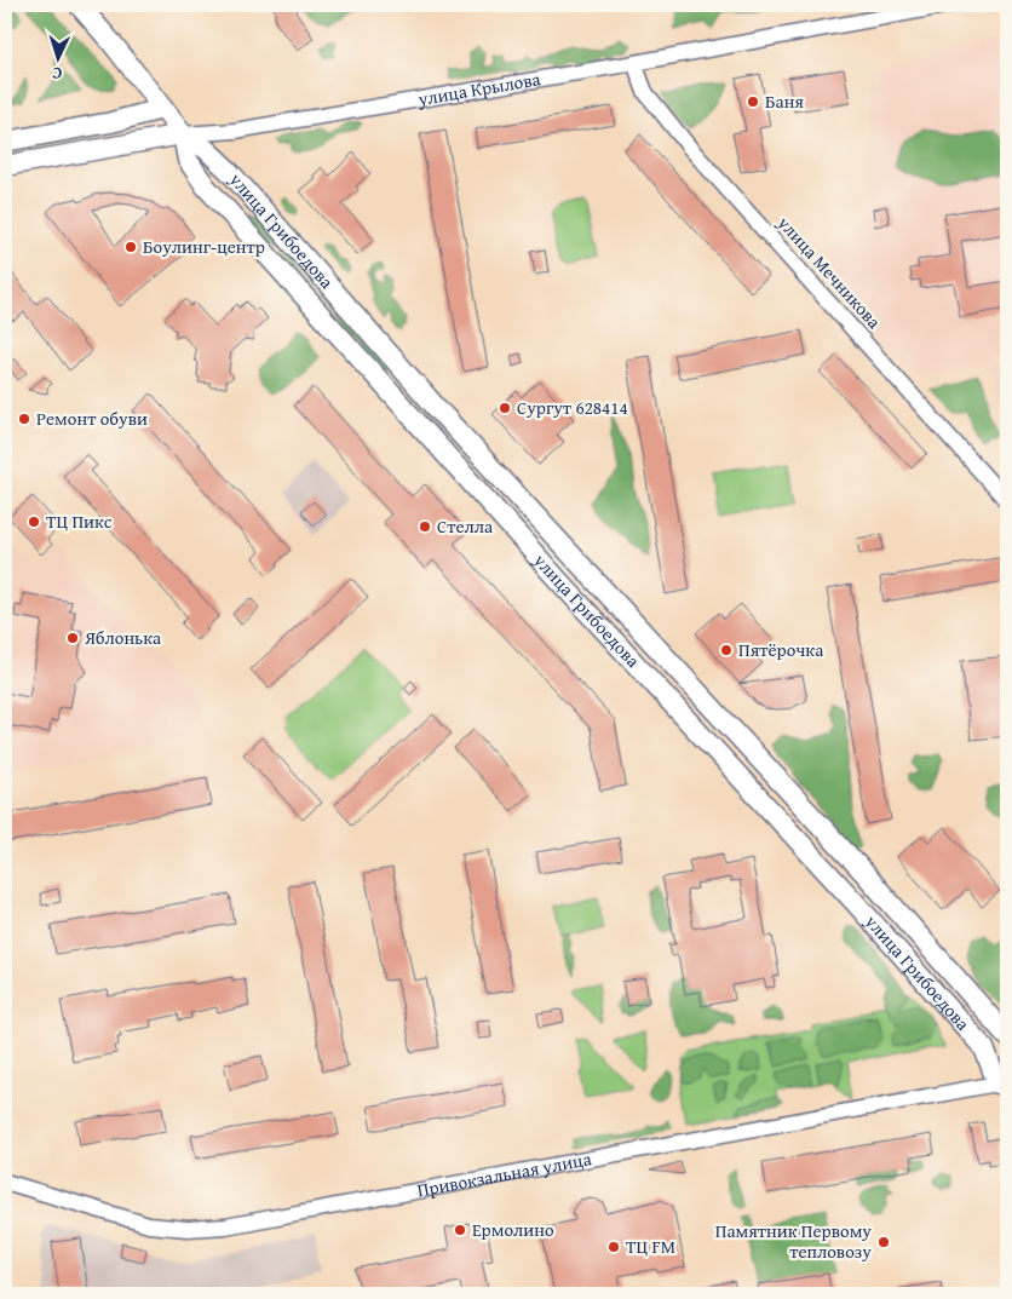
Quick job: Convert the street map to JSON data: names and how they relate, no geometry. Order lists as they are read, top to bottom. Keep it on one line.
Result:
{"streets":{"main road":["улица Крылова","улица Грибоедова"],"street":["улица Мечникова","Привокзальная улица"]},"crossings":[["улица Крылова","улица Грибоедова"],["улица Крылова","улица Мечникова"],["улица Грибоедова","Привокзальная улица"]],"places":["Баня","Боулинг-центр","Сургут 628414","Ремонт обуви","ТЦ Пикс","Стелла","Яблонька","Пятёрочка","Ермолино","Памятник Первому тепловозу","ТЦ FM"],"north":"bottom"}
